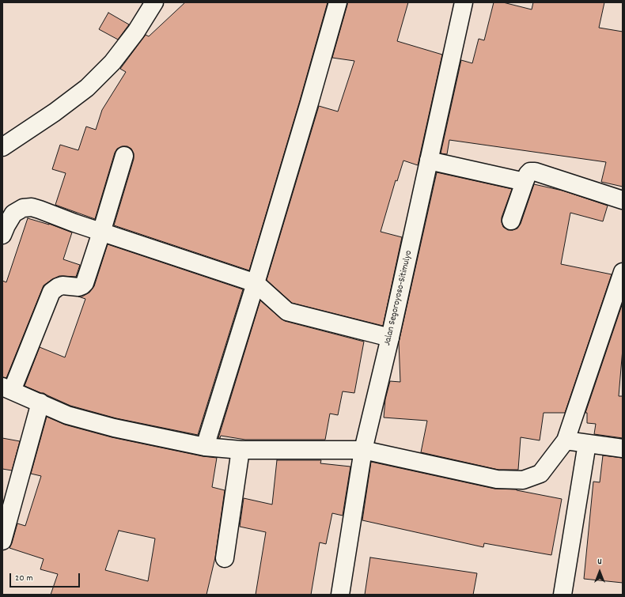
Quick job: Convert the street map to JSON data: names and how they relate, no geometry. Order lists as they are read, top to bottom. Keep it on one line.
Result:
{"streets":{"street":["Jalan Segoroyoso-Sitimulyo"]},"scale_bar":"20 m","north":"top"}
